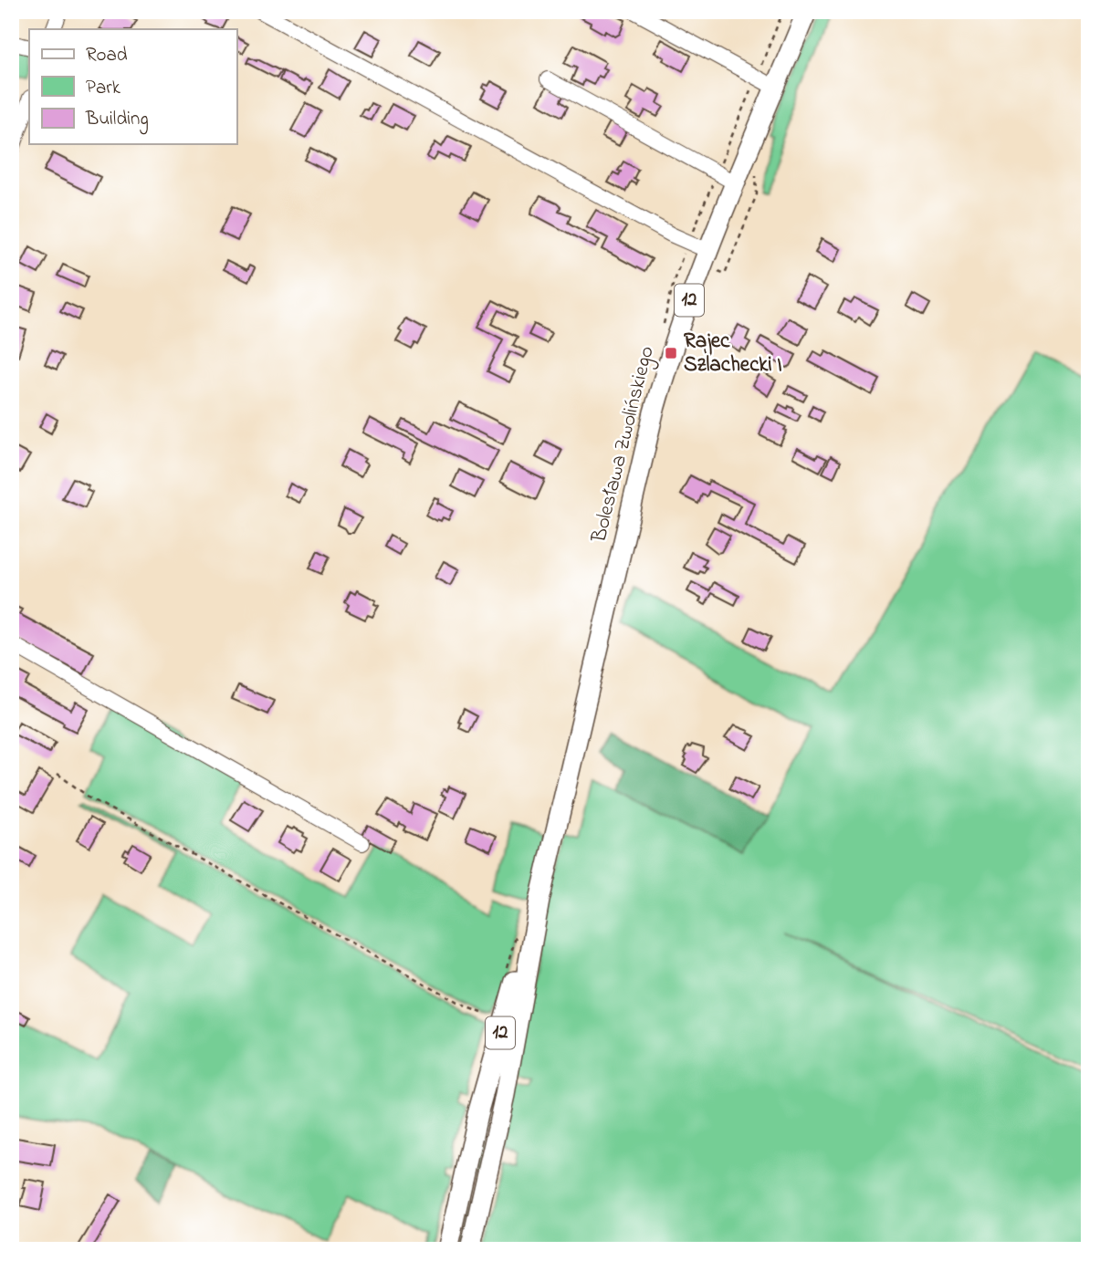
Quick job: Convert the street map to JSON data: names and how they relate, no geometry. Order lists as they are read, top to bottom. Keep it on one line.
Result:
{"streets":{"main road":["12","Bolesława Zwolińskiego"]},"places":{"transit":["Rajec Szlachecki I"]},"legend":["Road","Park","Building"]}
